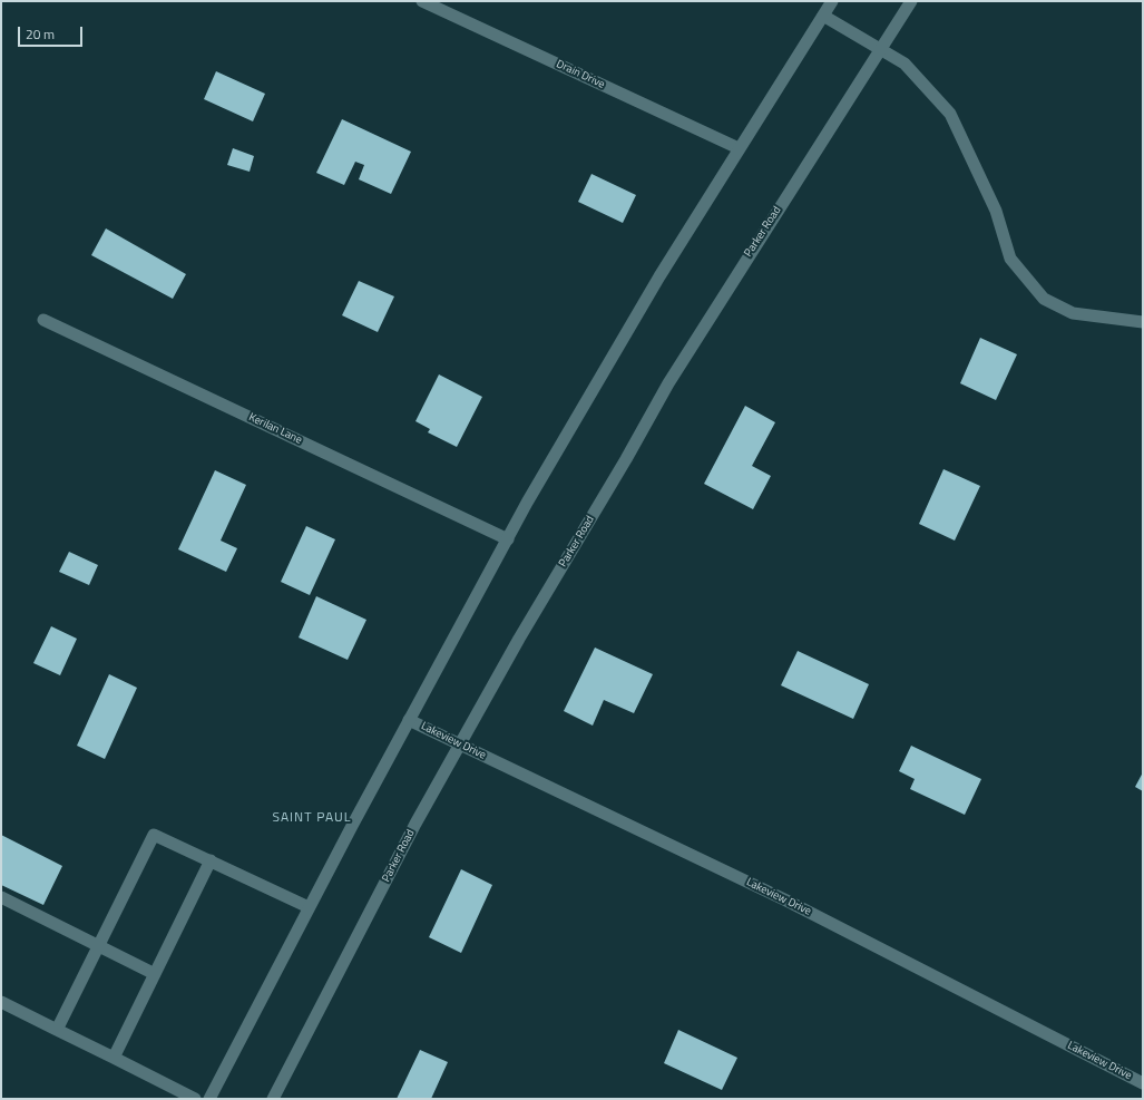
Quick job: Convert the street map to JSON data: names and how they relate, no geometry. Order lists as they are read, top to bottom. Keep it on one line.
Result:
{"streets":{"main road":["Drain Drive","Parker Road","Kerilan Lane","Lakeview Drive"]},"crossings":[["Parker Road","Lakeview Drive"]],"districts":["SAINT PAUL"],"scale_bar":"20 m"}
